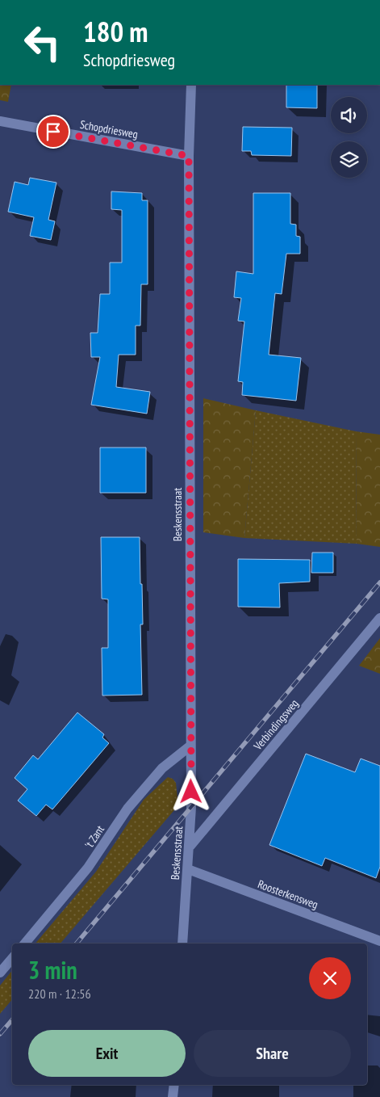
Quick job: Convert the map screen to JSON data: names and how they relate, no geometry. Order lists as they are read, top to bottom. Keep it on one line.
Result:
{"streets":{"street":["Schopdriesweg","Beskensstraat","Verbindingsweg","'t Zant","Roosterkensweg"]},"crossings":[["Schopdriesweg","Beskensstraat"],["Beskensstraat","Verbindingsweg"],["Beskensstraat","'t Zant"],["Beskensstraat","Roosterkensweg"]],"page":{"turn":["180 m","Schopdriesweg"],"heading":["3 min","220 m · 12:56"],"buttons":["Exit","Share"]}}
